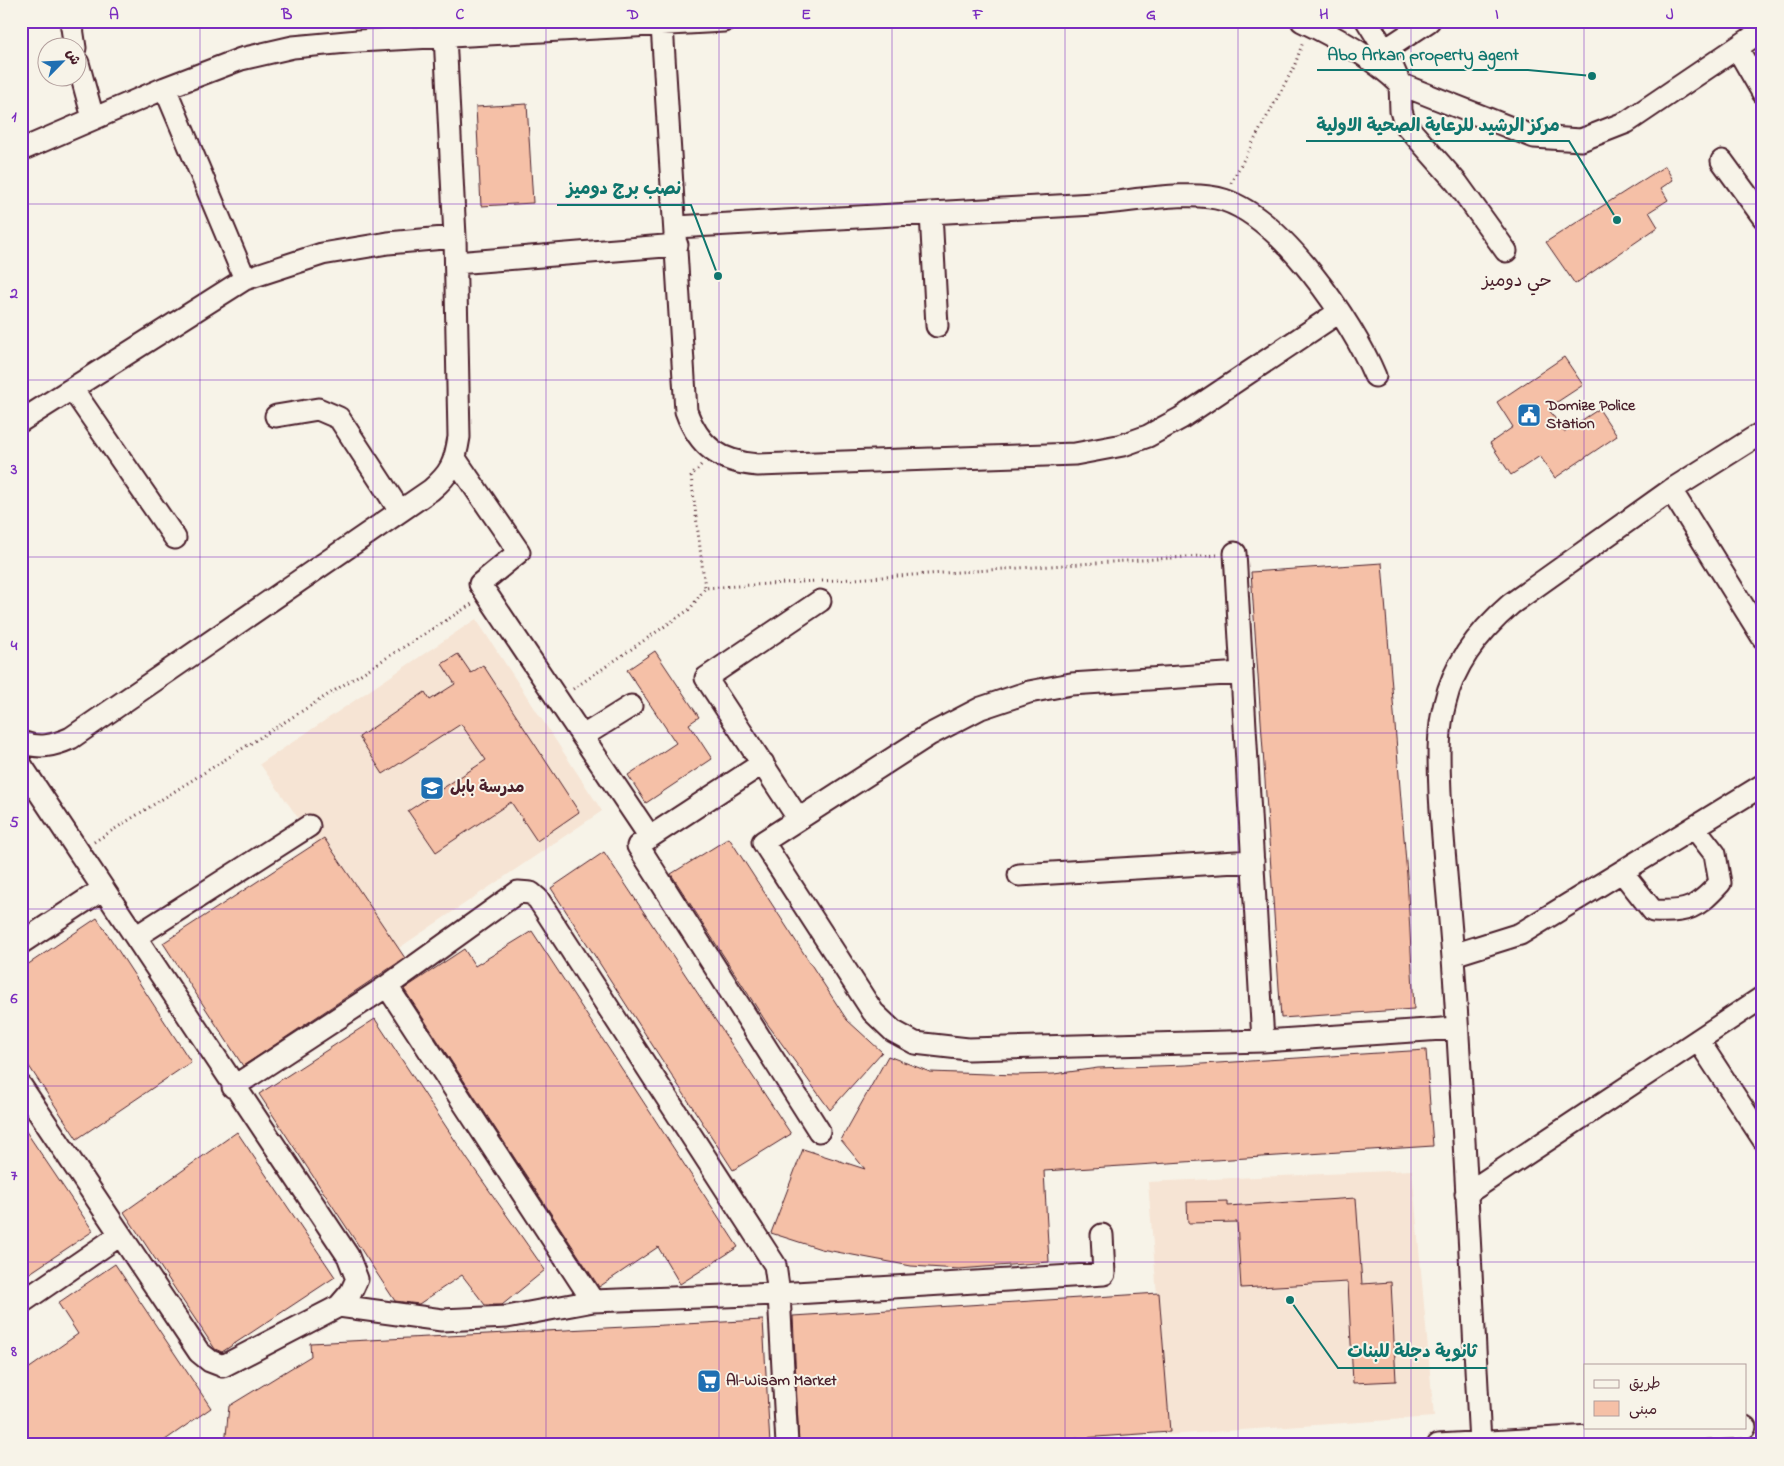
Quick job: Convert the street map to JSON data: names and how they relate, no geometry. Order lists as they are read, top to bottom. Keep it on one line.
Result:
{"districts":["حي دوميز"],"places":{"other":["Abo Arkan property agent","مركز الرشيد للرعاية الصحية الاولية","نصب برج دوميز","ثانوية دجلة للبنات"],"public building":["Domize Police Station"],"school or university":["مدرسة بابل"],"supermarket":["Al-Wisam Market"]},"legend":["طريق","مبنى"],"north":"top right","grid":{"columns":["A","B","C","D","E","F","G","H","I","J"],"rows":["1","2","3","4","5","6","7","8"]}}
